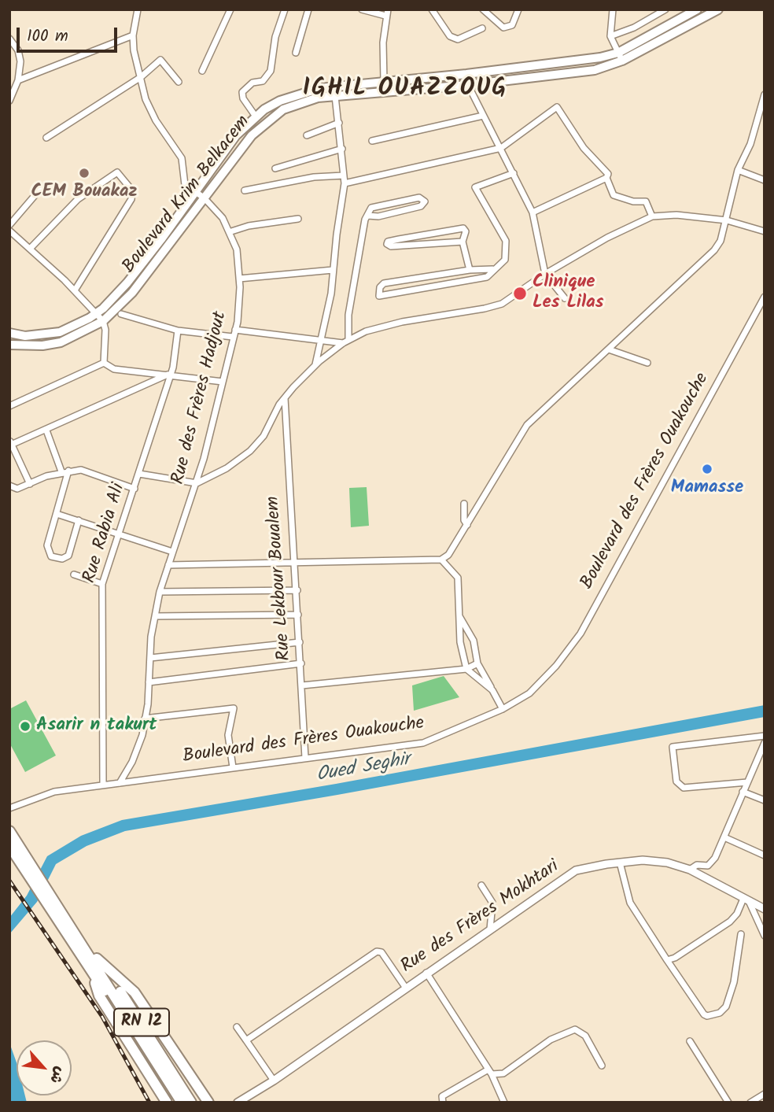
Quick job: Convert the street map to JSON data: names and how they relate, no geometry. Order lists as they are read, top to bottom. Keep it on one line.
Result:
{"streets":{"highway":["RN 12"],"main road":["Boulevard Krim Belkacem"],"street":["Rue des Frères Hadjout","Boulevard des Frères Ouakouche","Rue Rabia Ali","Rue Lekbour Boualem","Rue des Frères Mokhtari"]},"crossings":[["Boulevard Krim Belkacem","Rue des Frères Hadjout"],["Rue des Frères Hadjout","Boulevard des Frères Ouakouche"],["Boulevard des Frères Ouakouche","Rue Rabia Ali"],["Boulevard des Frères Ouakouche","Rue Lekbour Boualem"]],"districts":["IGHIL OUAZZOUG"],"water":["Oued Seghir"],"places":["CEM Bouakaz","Clinique Les Lilas","Mamasse","Asarir n takurt"],"scale_bar":"100 m","north":"bottom right"}
